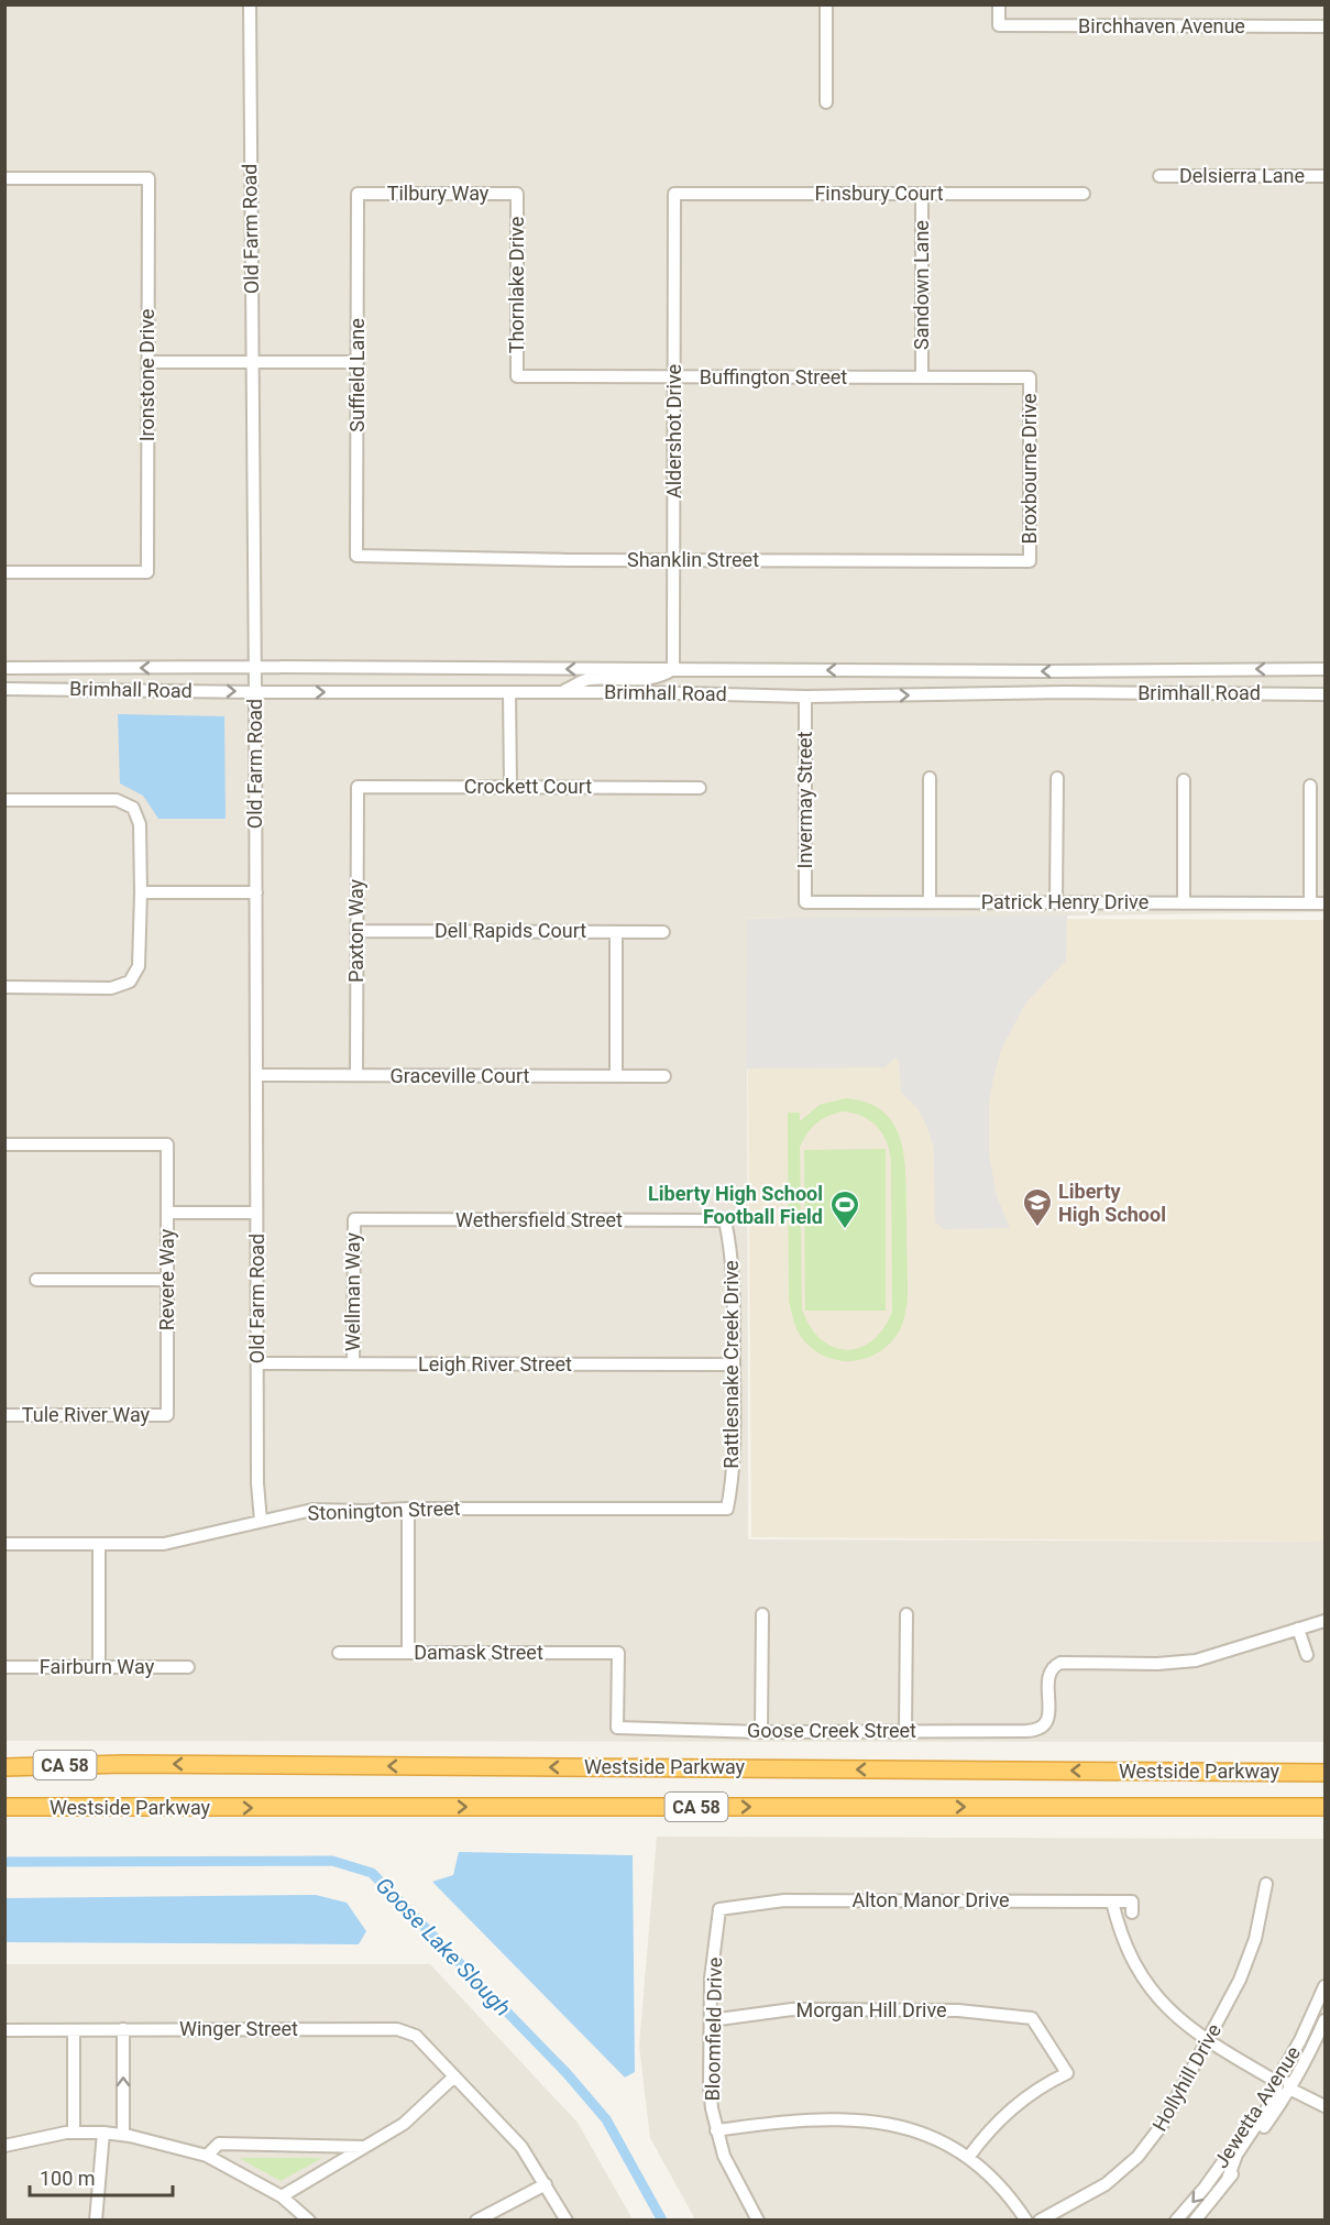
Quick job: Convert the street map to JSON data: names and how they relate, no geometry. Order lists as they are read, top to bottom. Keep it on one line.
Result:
{"streets":{"highway":["CA 58","Westside Parkway"],"street":["Birchhaven Avenue","Delsierra Lane","Tilbury Way","Finsbury Court","Old Farm Road","Thornlake Drive","Sandown Lane","Ironstone Drive","Suffield Lane","Buffington Street","Aldershot Drive","Broxbourne Drive","Shanklin Street","Brimhall Road","Crockett Court","Invermay Street","Patrick Henry Drive","Paxton Way","Dell Rapids Court","Graceville Court","Wethersfield Street","Revere Way","Wellman Way","Leigh River Street","Rattlesnake Creek Drive","Tule River Way","Stonington Street","Damask Street","Fairburn Way","Goose Creek Street","Alton Manor Drive","Morgan Hill Drive","Winger Street","Bloomfield Drive","Hollyhill Drive","Jewetta Avenue"]},"crossings":[["Tilbury Way","Thornlake Drive"],["Tilbury Way","Suffield Lane"],["Finsbury Court","Sandown Lane"],["Finsbury Court","Aldershot Drive"],["Old Farm Road","Brimhall Road"],["Old Farm Road","Graceville Court"],["Old Farm Road","Leigh River Street"],["Old Farm Road","Stonington Street"],["Thornlake Drive","Buffington Street"],["Sandown Lane","Buffington Street"],["Suffield Lane","Shanklin Street"],["Buffington Street","Aldershot Drive"],["Buffington Street","Broxbourne Drive"],["Aldershot Drive","Shanklin Street"],["Aldershot Drive","Brimhall Road"],["Broxbourne Drive","Shanklin Street"],["Brimhall Road","Invermay Street"],["Crockett Court","Paxton Way"],["Invermay Street","Patrick Henry Drive"],["Paxton Way","Dell Rapids Court"],["Paxton Way","Graceville Court"],["Wethersfield Street","Wellman Way"],["Wethersfield Street","Rattlesnake Creek Drive"],["Revere Way","Tule River Way"],["Wellman Way","Leigh River Street"],["Leigh River Street","Rattlesnake Creek Drive"],["Rattlesnake Creek Drive","Stonington Street"],["Damask Street","Goose Creek Street"],["Alton Manor Drive","Bloomfield Drive"],["Morgan Hill Drive","Bloomfield Drive"]],"water":["Goose Lake Slough"],"places":{"school or university":["Liberty High School"],"sports":["Liberty High School Football Field"]},"scale_bar":"100 m"}
